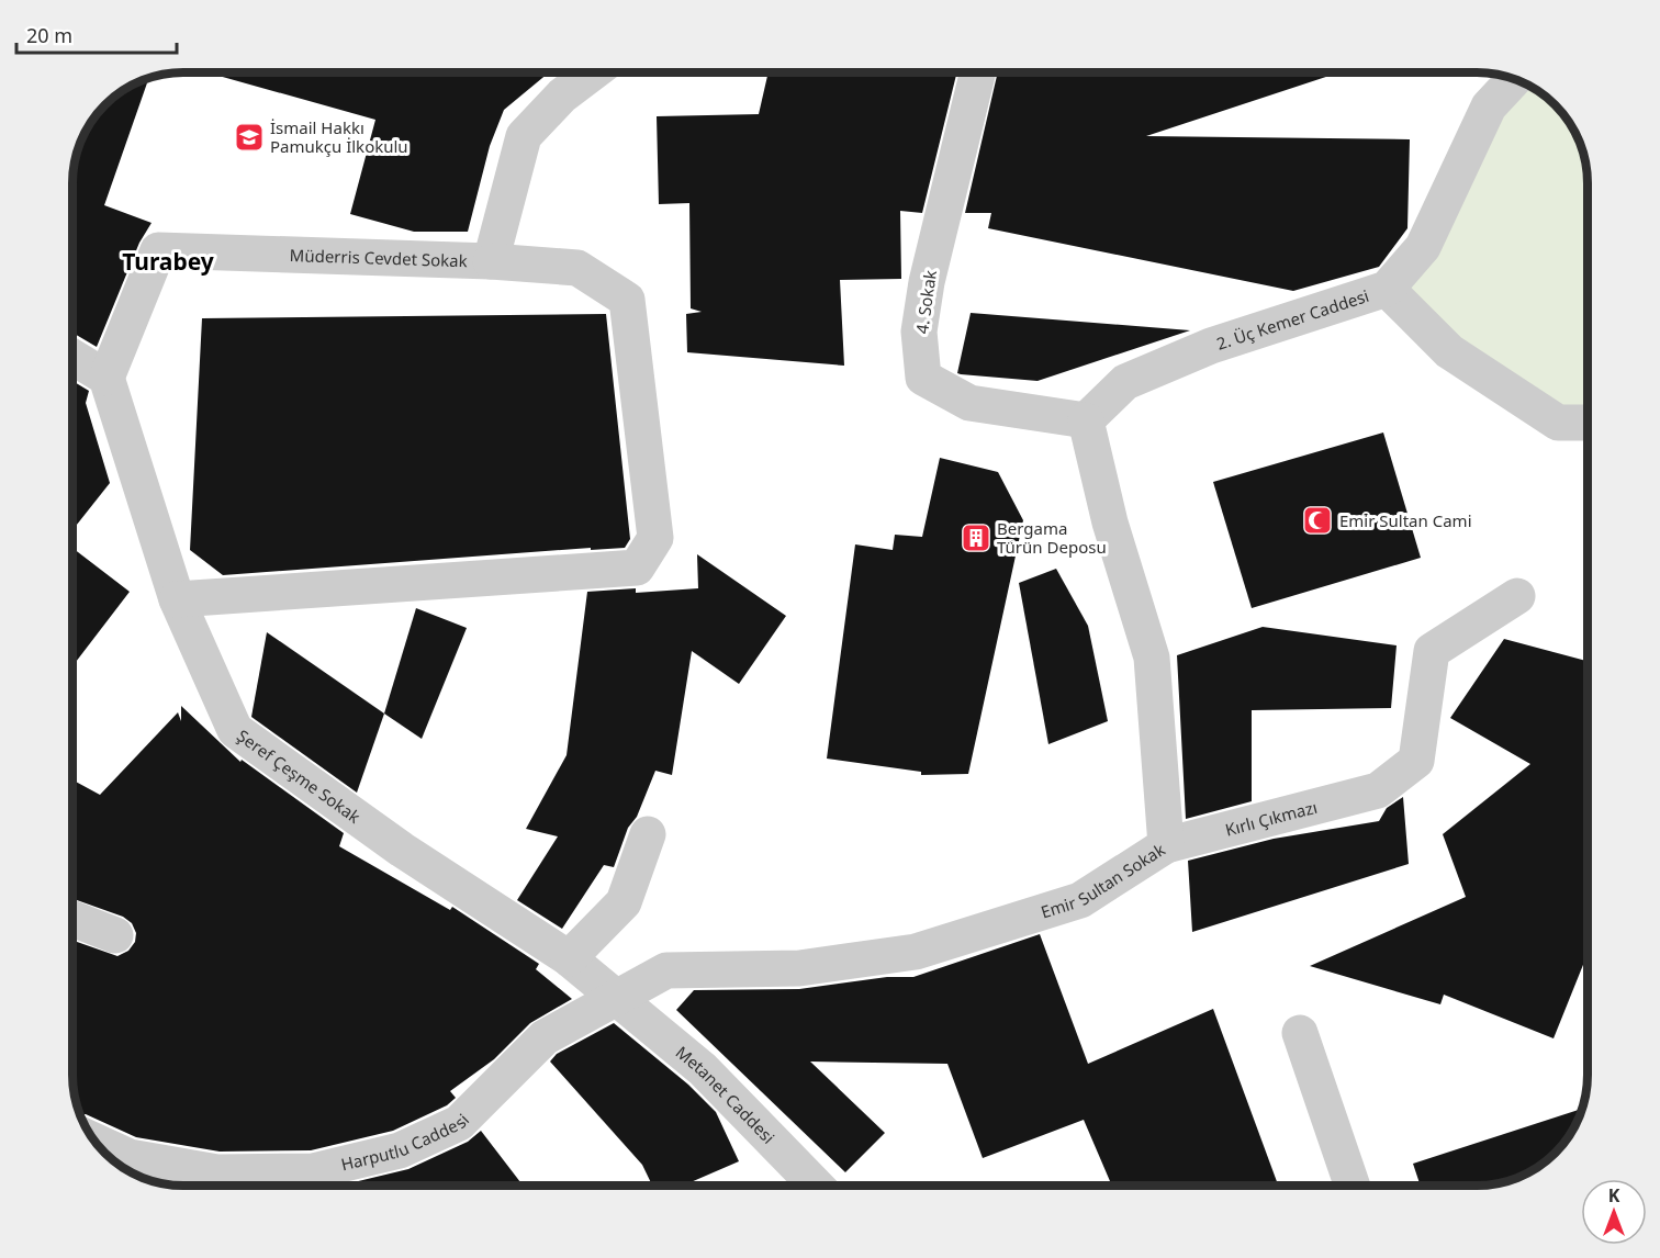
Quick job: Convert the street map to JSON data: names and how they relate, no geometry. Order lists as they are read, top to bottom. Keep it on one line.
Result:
{"streets":{"street":["Müderris Cevdet Sokak","4. Sokak","2. Üç Kemer Caddesi","Şeref Çeşme Sokak","Kırlı Çıkmazı","Emir Sultan Sokak","Metanet Caddesi","Harputlu Caddesi"]},"crossings":[["Müderris Cevdet Sokak","Şeref Çeşme Sokak"],["4. Sokak","2. Üç Kemer Caddesi"],["4. Sokak","Emir Sultan Sokak"],["2. Üç Kemer Caddesi","Emir Sultan Sokak"],["Şeref Çeşme Sokak","Emir Sultan Sokak"],["Şeref Çeşme Sokak","Metanet Caddesi"],["Şeref Çeşme Sokak","Harputlu Caddesi"],["Kırlı Çıkmazı","Emir Sultan Sokak"],["Emir Sultan Sokak","Metanet Caddesi"],["Emir Sultan Sokak","Harputlu Caddesi"],["Metanet Caddesi","Harputlu Caddesi"]],"districts":["Turabey"],"places":{"school or university":["İsmail Hakkı Pamukçu İlkokulu"],"mosque":["Emir Sultan Cami"],"building":["Bergama Türün Deposu"]},"scale_bar":"20 m","north":"top"}
